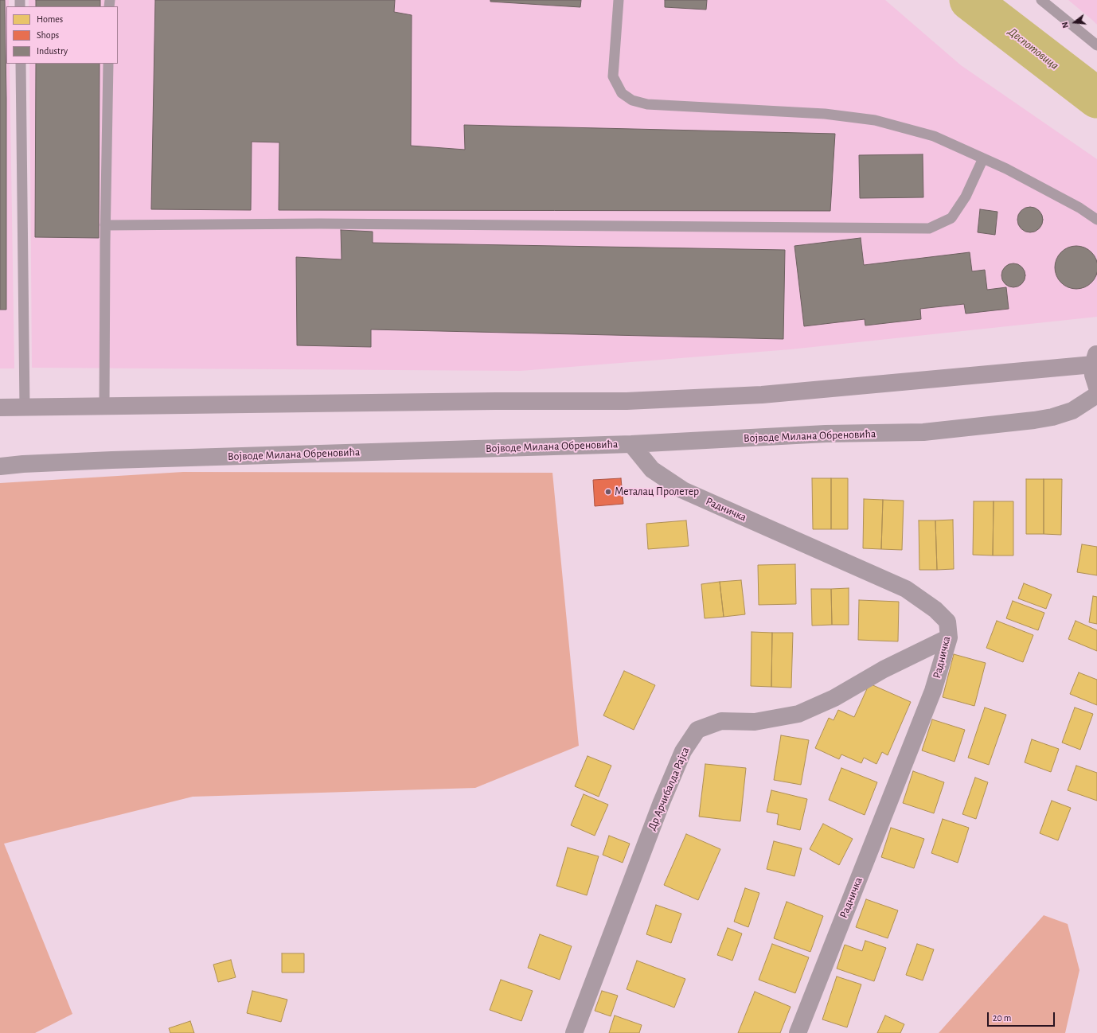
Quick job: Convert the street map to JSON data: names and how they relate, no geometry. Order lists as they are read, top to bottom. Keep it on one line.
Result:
{"streets":{"street":["Војводе Милана Обреновића","Радничка","Др Арчибалда Рајса"]},"crossings":[["Војводе Милана Обреновића","Радничка"],["Радничка","Др Арчибалда Рајса"]],"water":["Деспотовица"],"places":["Металац Пролетер"],"legend":["Homes","Shops","Industry"],"scale_bar":"20 m","north":"left"}
